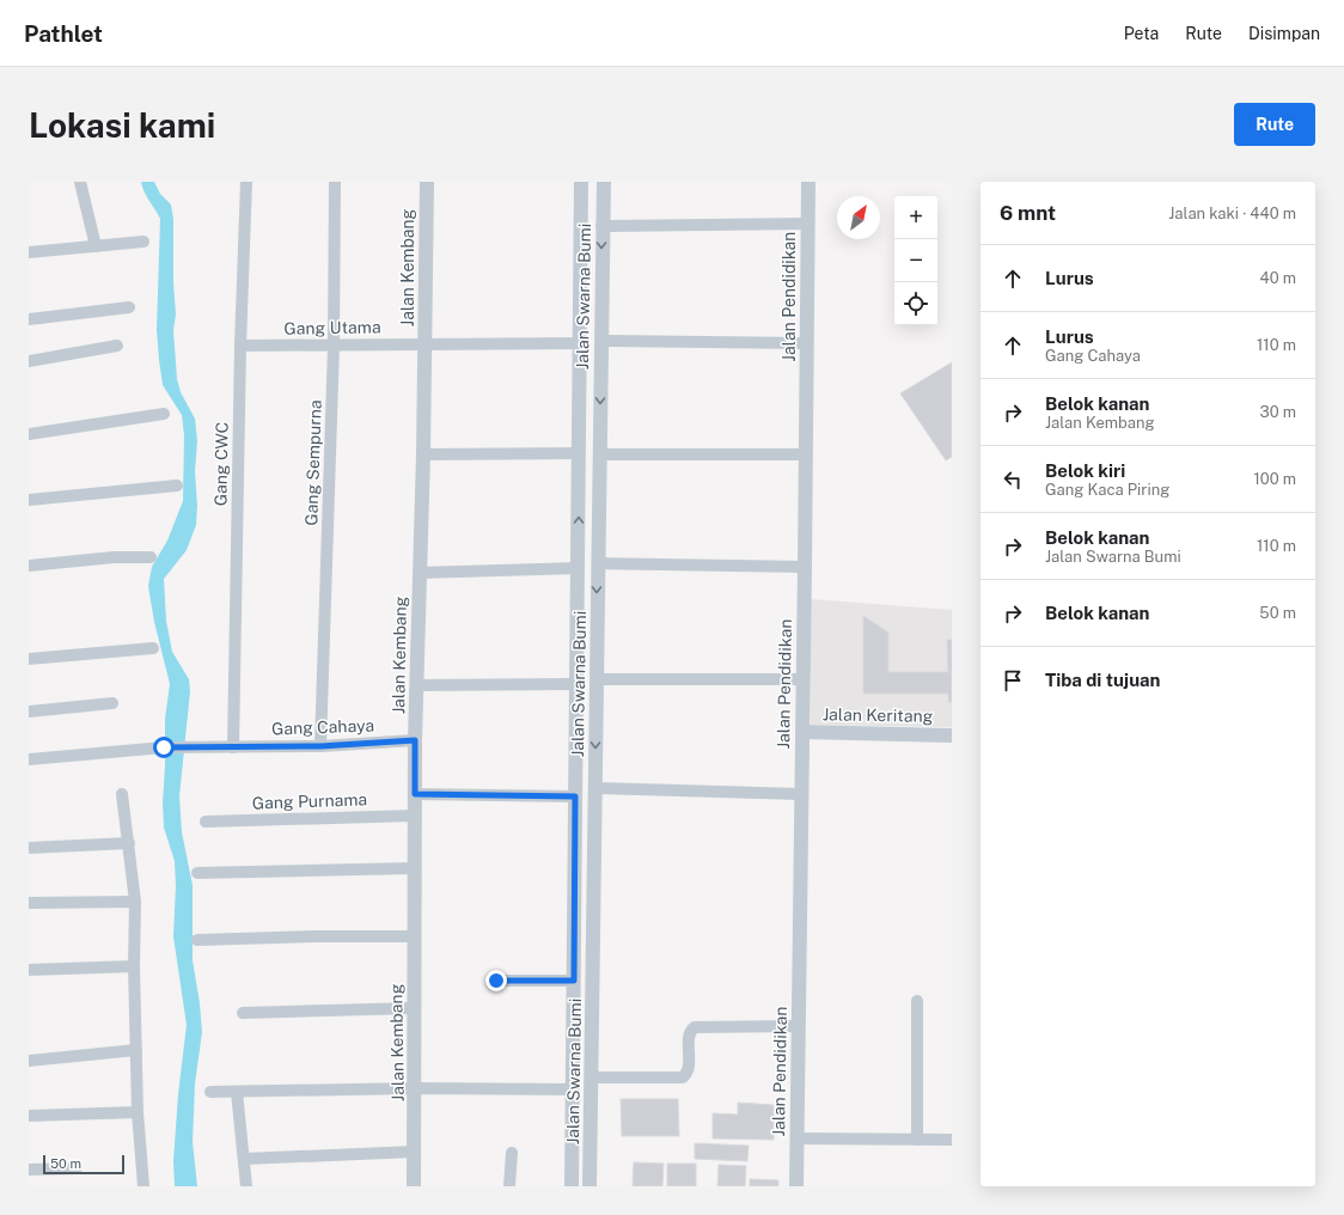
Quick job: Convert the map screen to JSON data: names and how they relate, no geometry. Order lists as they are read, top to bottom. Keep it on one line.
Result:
{"streets":{"street":["Jalan Kembang","Jalan Swarna Bumi","Jalan Pendidikan","Gang Utama","Gang Sempurna","Gang CWC","Jalan Keritang","Gang Cahaya","Gang Purnama"]},"crossings":[["Jalan Kembang","Gang Utama"],["Jalan Kembang","Gang Cahaya"],["Jalan Kembang","Gang Purnama"],["Jalan Swarna Bumi","Gang Utama"],["Jalan Pendidikan","Jalan Keritang"],["Gang Utama","Gang Sempurna"],["Gang Utama","Gang CWC"],["Gang Sempurna","Gang Cahaya"],["Gang CWC","Gang Cahaya"]],"scale_bar":"50 m","north":"top right","page":{"header":"Pathlet","nav":["Peta","Rute","Disimpan"],"buttons":"Rute","title":"Lokasi kami","heading":["6 mnt","Jalan kaki · 440 m"],"map_buttons":["+","−"],"list":[["Lurus","40 m"],["Lurus","Gang Cahaya","110 m"],["Belok kanan","Jalan Kembang","30 m"],["Belok kiri","Gang Kaca Piring","100 m"],["Belok kanan","Jalan Swarna Bumi","110 m"],["Belok kanan","50 m"],"Tiba di tujuan"],"scale":"50 m"}}
